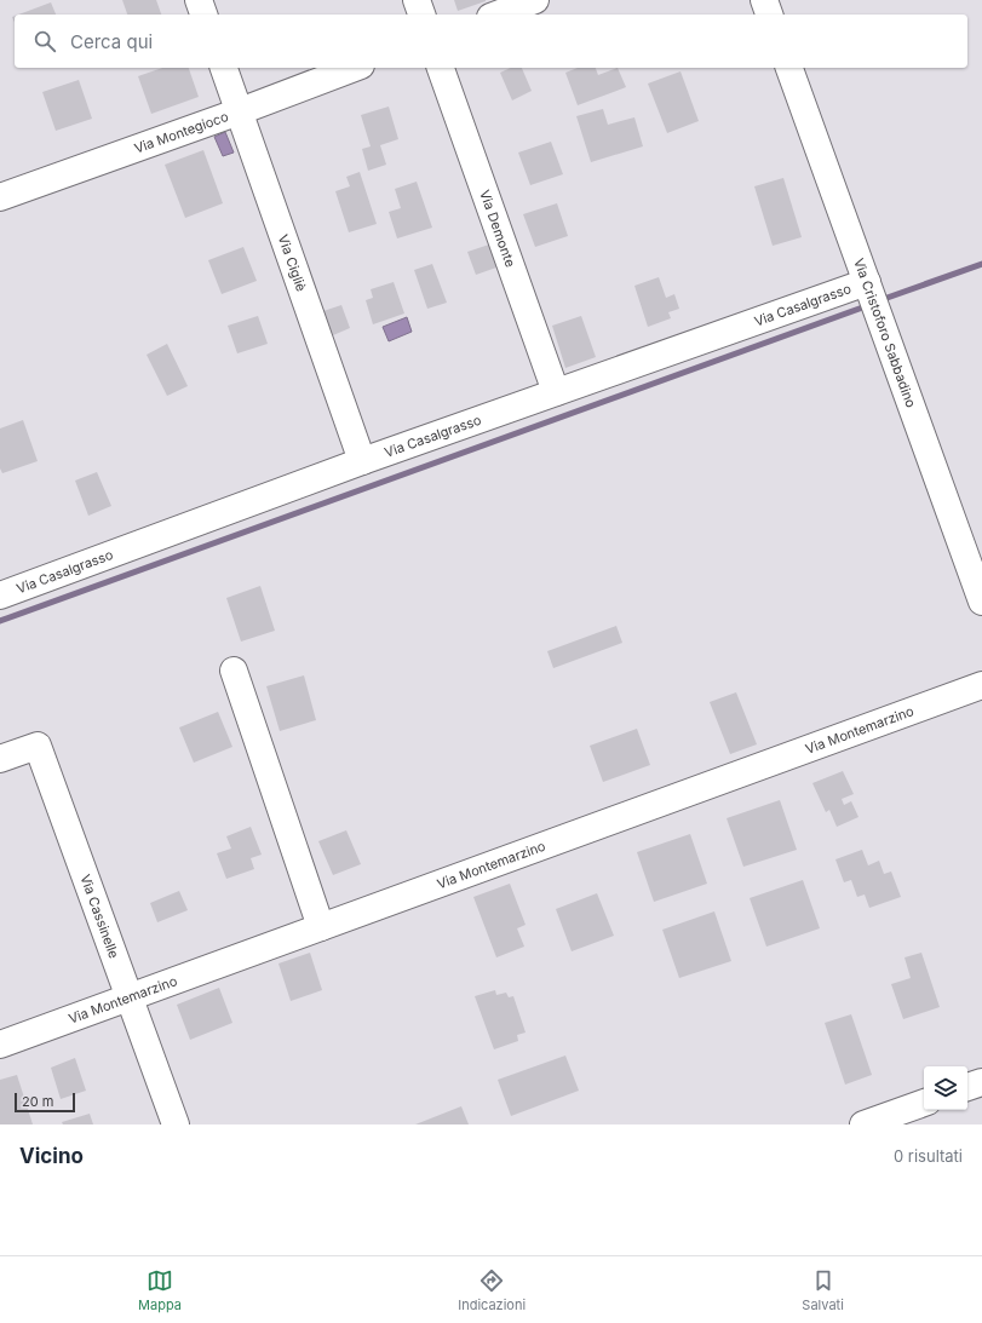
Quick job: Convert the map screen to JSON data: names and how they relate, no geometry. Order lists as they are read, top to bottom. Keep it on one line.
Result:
{"streets":{"street":["Via Montegioco","Via Demonte","Via Cigliè","Via Casalgrasso","Via Cristoforo Sabbadino","Via Montemarzino","Via Cassinelle"]},"crossings":[["Via Montegioco","Via Cigliè"],["Via Demonte","Via Casalgrasso"],["Via Cigliè","Via Casalgrasso"],["Via Casalgrasso","Via Cristoforo Sabbadino"],["Via Montemarzino","Via Cassinelle"]],"scale_bar":"20 m","page":{"search":"Cerca qui","scale":"20 m","heading":["Vicino","0 risultati"],"nav":["Mappa","Indicazioni","Salvati"]}}
